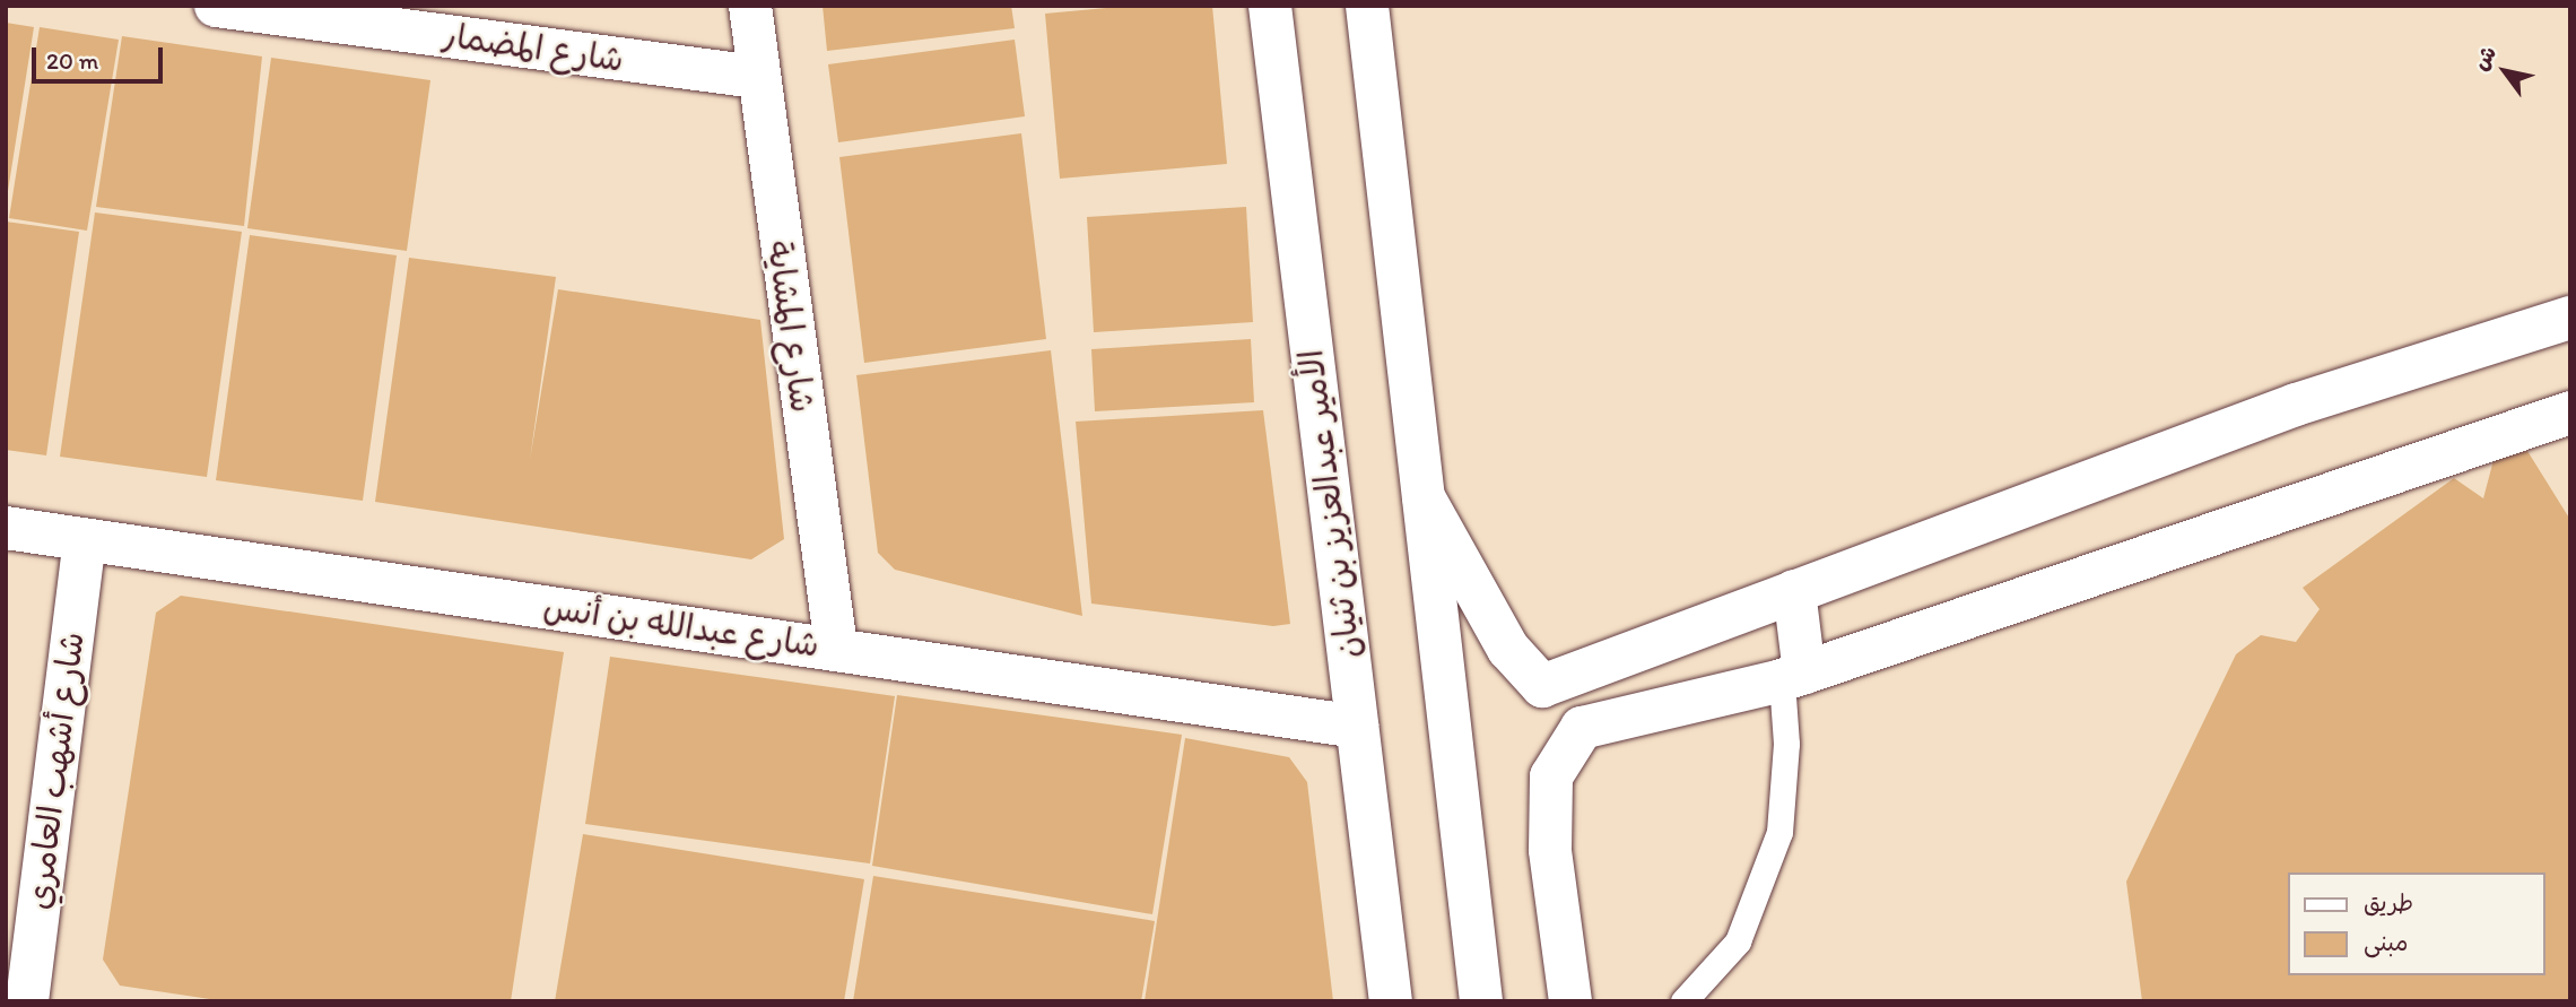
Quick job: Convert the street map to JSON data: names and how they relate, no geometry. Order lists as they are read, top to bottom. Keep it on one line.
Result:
{"streets":{"street":["شارع المضمار","شارع المشاية","الأمير عبدالعزيز بن ثنيان","شارع عبدالله بن أنس","شارع أشهب العامري"]},"crossings":[["شارع المضمار","شارع المشاية"],["شارع المشاية","شارع عبدالله بن أنس"],["الأمير عبدالعزيز بن ثنيان","شارع عبدالله بن أنس"],["شارع عبدالله بن أنس","شارع أشهب العامري"]],"legend":["طريق","مبنى"],"scale_bar":"20 m","north":"top left"}
